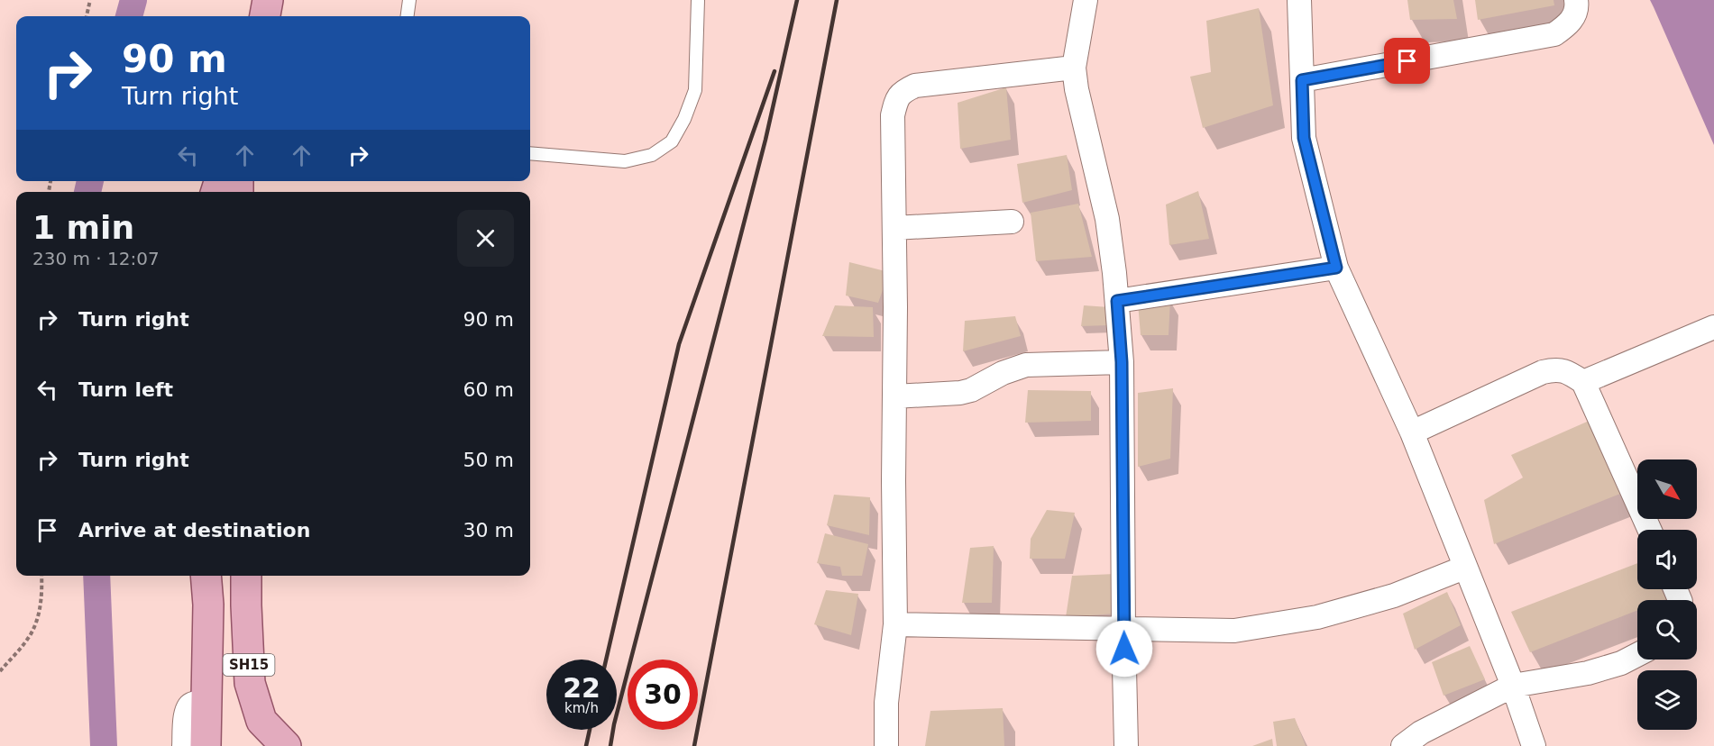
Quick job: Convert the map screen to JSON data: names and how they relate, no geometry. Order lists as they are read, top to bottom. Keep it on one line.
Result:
{"streets":{"main road":["SH15"]},"north":"bottom right","page":{"turn":["90 m","Turn right"],"heading":["1 min","230 m · 12:07"],"list":[{"name":"Turn right","value":"90 m"},{"name":"Turn left","value":"60 m"},{"name":"Turn right","value":"50 m"},{"name":"Arrive at destination","value":"30 m"}],"speed":"22 km/h","limit":"30"}}
